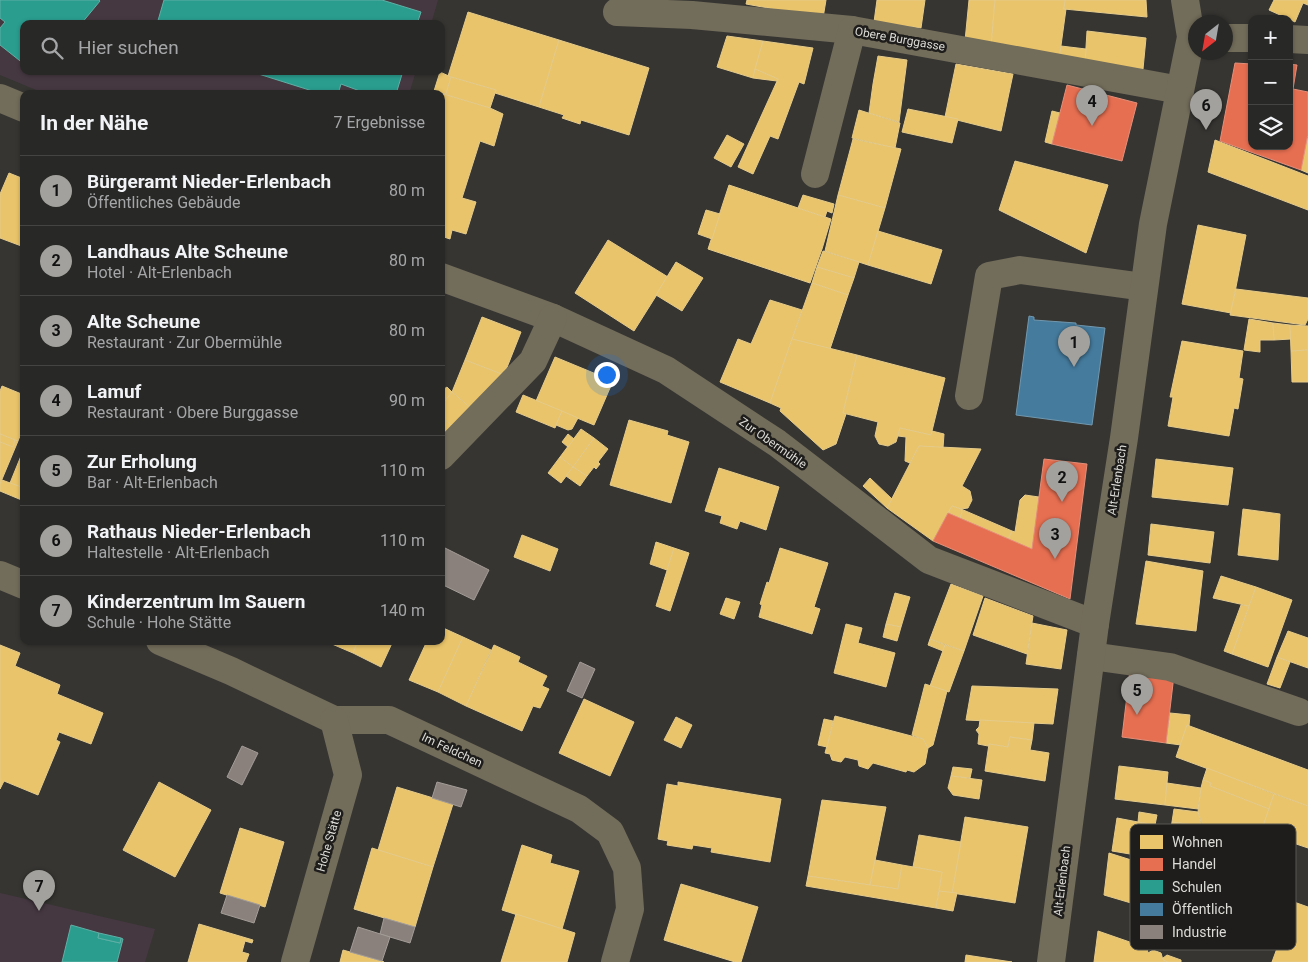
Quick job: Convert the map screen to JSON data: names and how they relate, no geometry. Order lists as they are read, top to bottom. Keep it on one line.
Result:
{"streets":{"street":["Obere Burggasse","Zur Obermühle","Alt-Erlenbach","Im Feldchen","Hohe Stätte"]},"crossings":[["Obere Burggasse","Alt-Erlenbach"],["Zur Obermühle","Alt-Erlenbach"],["Im Feldchen","Hohe Stätte"]],"legend":["Wohnen","Handel","Schulen","Öffentlich","Industrie"],"north":"bottom left","page":{"map_buttons":["+","−"],"search":"Hier suchen","pins":["4","6","1","2","3","5","7"],"heading":["In der Nähe","7 Ergebnisse"],"list":[{"mark":"1","name":"Bürgeramt Nieder-Erlenbach","note":"Öffentliches Gebäude","value":"80 m"},{"mark":"2","name":"Landhaus Alte Scheune","note":"Hotel · Alt-Erlenbach","value":"80 m"},{"mark":"3","name":"Alte Scheune","note":"Restaurant · Zur Obermühle","value":"80 m"},{"mark":"4","name":"Lamuf","note":"Restaurant · Obere Burggasse","value":"90 m"},{"mark":"5","name":"Zur Erholung","note":"Bar · Alt-Erlenbach","value":"110 m"},{"mark":"6","name":"Rathaus Nieder-Erlenbach","note":"Haltestelle · Alt-Erlenbach","value":"110 m"},{"mark":"7","name":"Kinderzentrum Im Sauern","note":"Schule · Hohe Stätte","value":"140 m"}]}}
